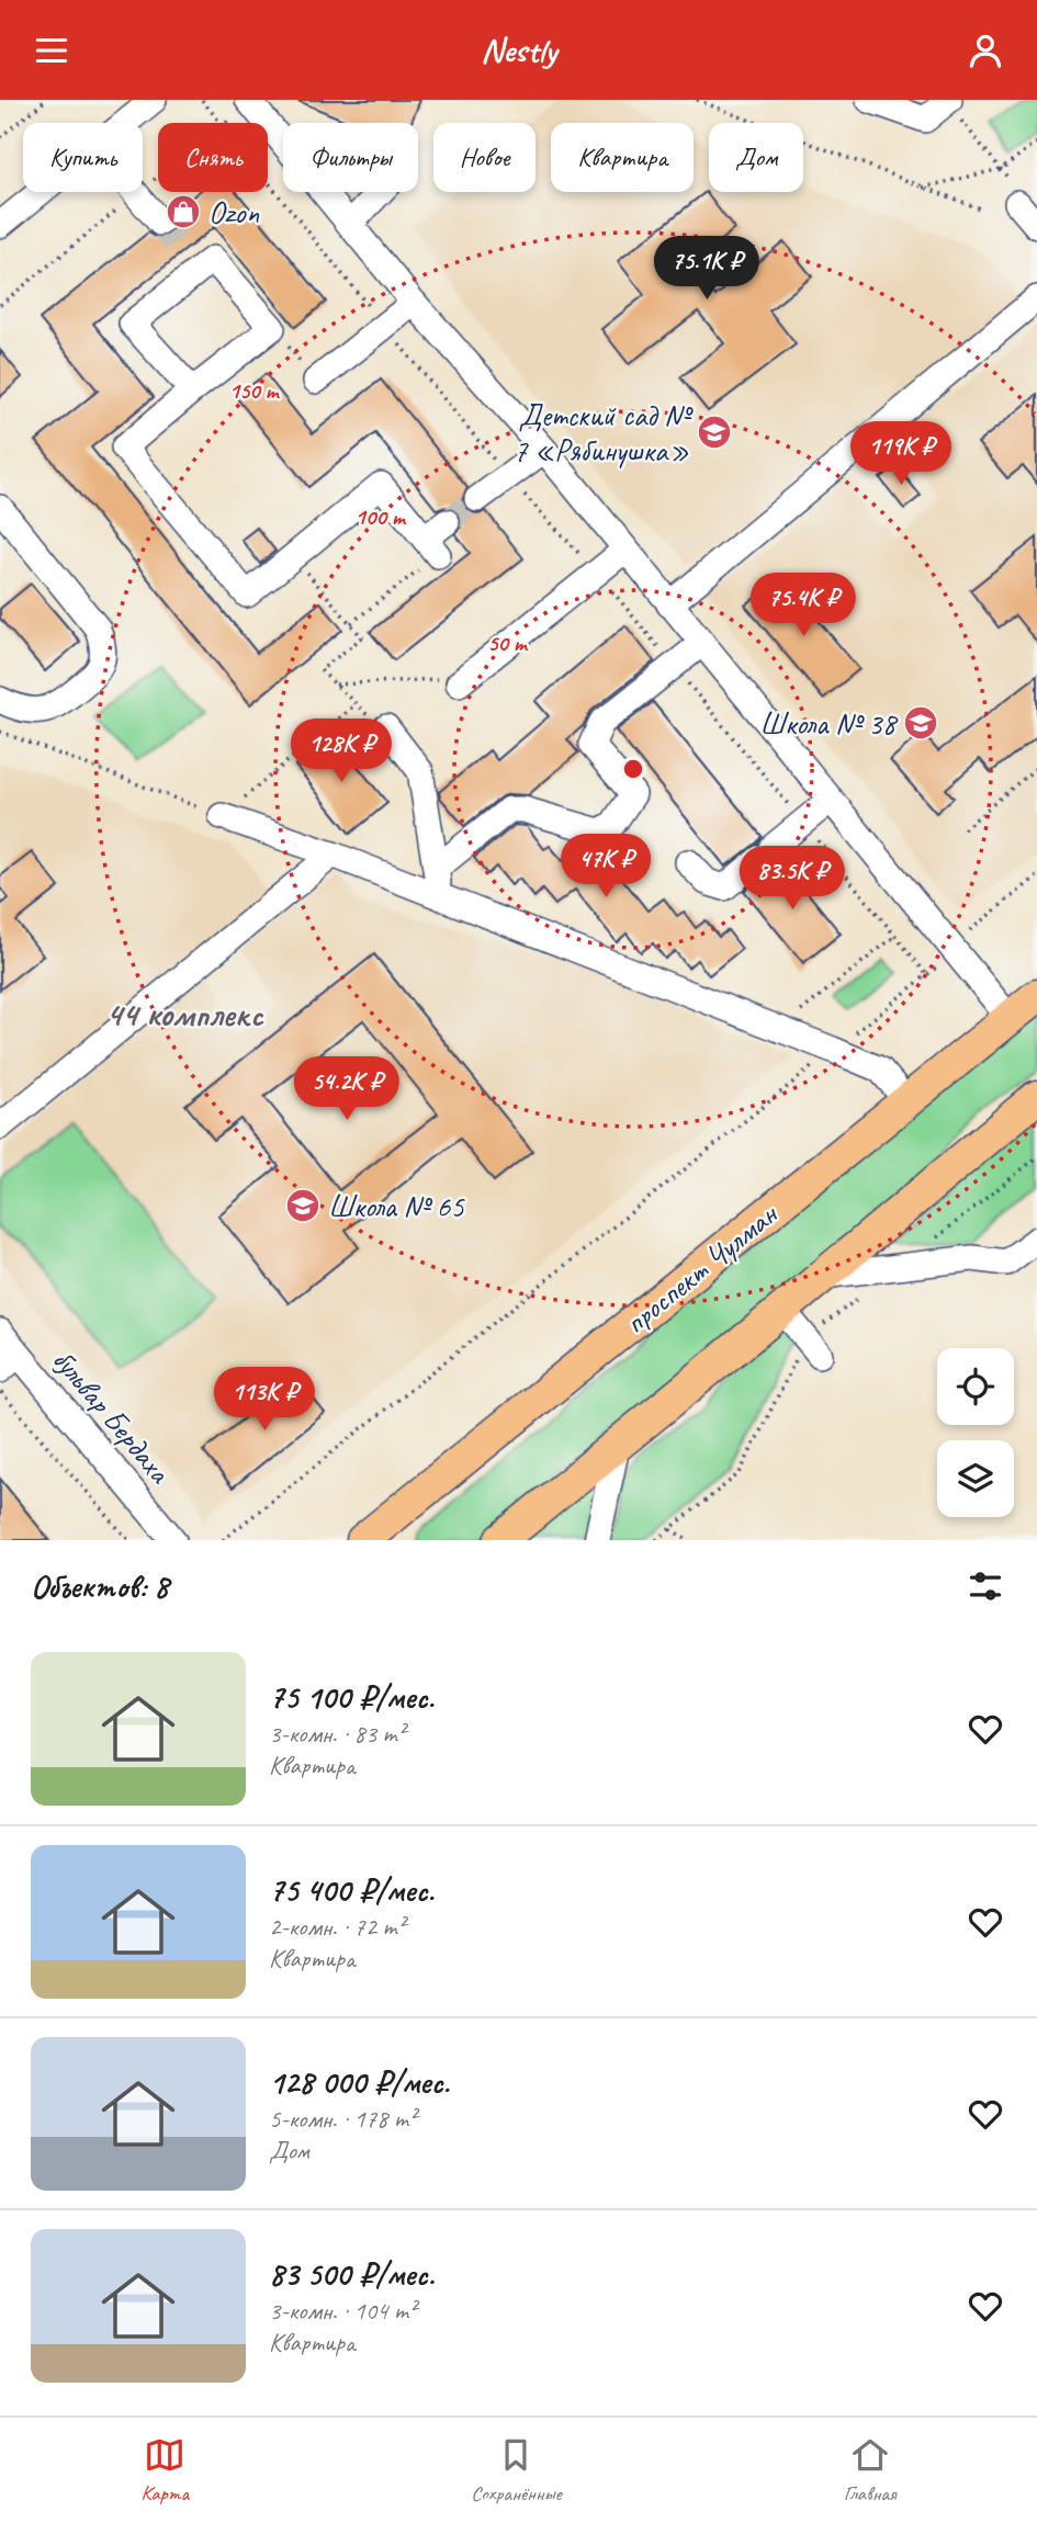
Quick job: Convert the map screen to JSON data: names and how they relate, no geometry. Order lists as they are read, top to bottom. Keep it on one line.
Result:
{"streets":{"main road":["проспект Чулман"],"street":["бульвар Бердаха"]},"districts":["44 комплекс"],"places":{"shop":["Ozon"],"school or university":["Детский сад № 7 «Рябинушка»","Школа № 38","Школа № 65"]},"page":{"header":"Nestly","chip":["Купить","Снять","Фильтры","Новое","Квартира","Дом"],"price":["75.1K ₽","119K ₽","75.4K ₽","128K ₽","47K ₽","83.5K ₽","54.2K ₽","113K ₽"],"heading":"Объектов: 8","list":[{"name":"75 100 ₽/мес.","note":"3-комн. · 83 m² · Квартира"},{"name":"75 400 ₽/мес.","note":"2-комн. · 72 m² · Квартира"},{"name":"128 000 ₽/мес.","note":"5-комн. · 178 m² · Дом"},{"name":"83 500 ₽/мес.","note":"3-комн. · 104 m² · Квартира"}],"tabs":["Карта","Сохранённые","Главная"]},"rings":["150 m","100 m","50 m"]}
